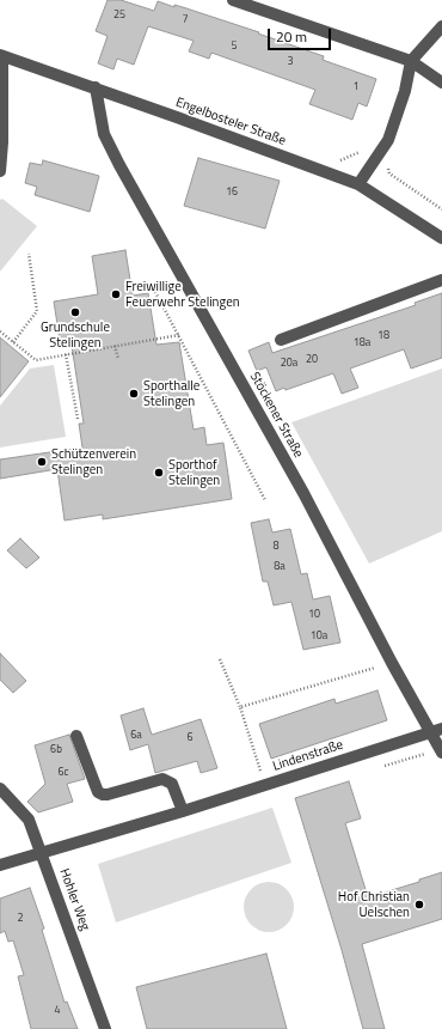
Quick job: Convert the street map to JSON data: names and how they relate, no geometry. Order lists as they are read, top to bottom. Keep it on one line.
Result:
{"streets":{"street":["Engelbosteler Straße","Stöckener Straße","Lindenstraße","Hohler Weg"]},"crossings":[["Engelbosteler Straße","Stöckener Straße"],["Stöckener Straße","Lindenstraße"],["Lindenstraße","Hohler Weg"]],"places":["Freiwillige Feuerwehr Stelingen","Grundschule Stelingen","Sporthalle Stelingen","Schützenverein Stelingen","Sporthof Stelingen","Hof Christian Uelschen"],"house_numbers":["25","7","5","3","1","16","18","18a","20","20a","8","8a","10","10a","6a","6","6b","6c","2","4"],"scale_bar":"20 m"}
